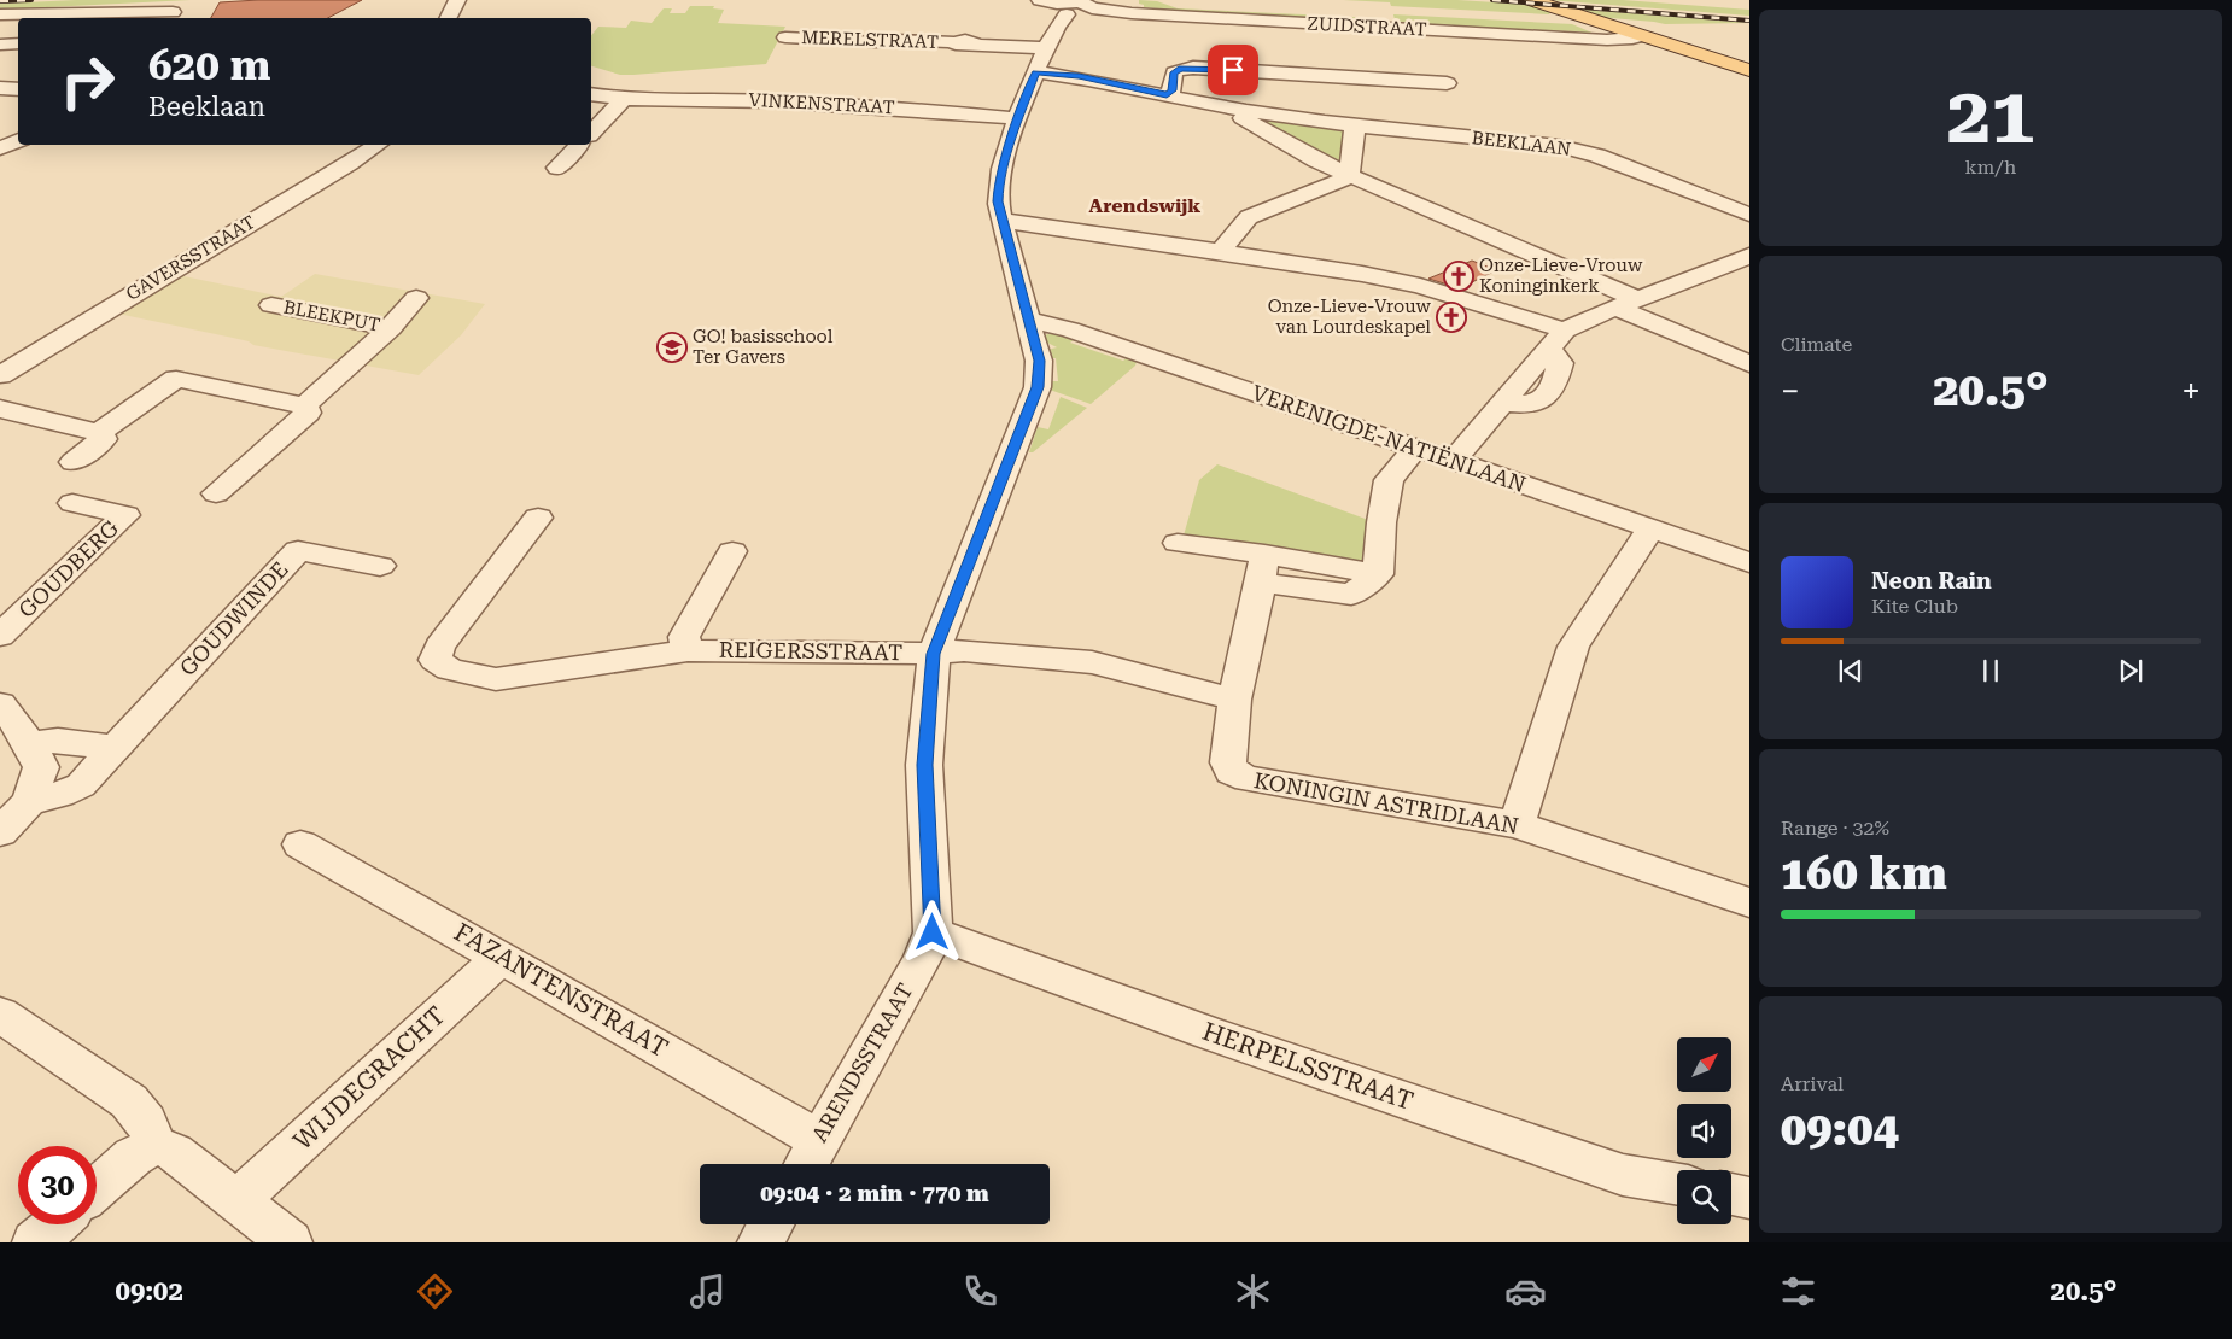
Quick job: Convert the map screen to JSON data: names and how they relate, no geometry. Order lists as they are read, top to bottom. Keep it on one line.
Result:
{"streets":{"street":["ZUIDSTRAAT","MERELSTRAAT","VINKENSTRAAT","BEEKLAAN","GAVERSSTRAAT","BLEEKPUT","VERENIGDE-NATIËNLAAN","GOUDBERG","GOUDWINDE","REIGERSSTRAAT","KONINGIN ASTRIDLAAN","FAZANTENSTRAAT","ARENDSSTRAAT","HERPELSSTRAAT","WIJDEGRACHT"]},"crossings":[["ZUIDSTRAAT","ARENDSSTRAAT"],["MERELSTRAAT","ARENDSSTRAAT"],["VINKENSTRAAT","ARENDSSTRAAT"],["BEEKLAAN","ARENDSSTRAAT"],["VERENIGDE-NATIËNLAAN","ARENDSSTRAAT"],["REIGERSSTRAAT","KONINGIN ASTRIDLAAN"],["REIGERSSTRAAT","ARENDSSTRAAT"],["FAZANTENSTRAAT","ARENDSSTRAAT"],["FAZANTENSTRAAT","WIJDEGRACHT"],["ARENDSSTRAAT","HERPELSSTRAAT"]],"districts":["Arendswijk"],"places":{"church":["Onze-Lieve-Vrouw Koninginkerk","Onze-Lieve-Vrouw van Lourdeskapel"],"school or university":["GO! basisschool Ter Gavers"]},"north":"top right","page":{"tile":[["21","km/h"],"Climate",["Range · 32%","160 km"],["Arrival","09:04"]],"turn":["620 m","Beeklaan"],"heat":["−","20.5°","+"],"song":["Neon Rain","Kite Club"],"limit":"30","trip":"09:04 · 2 min · 770 m","tabs":["09:02","20.5°"]}}
